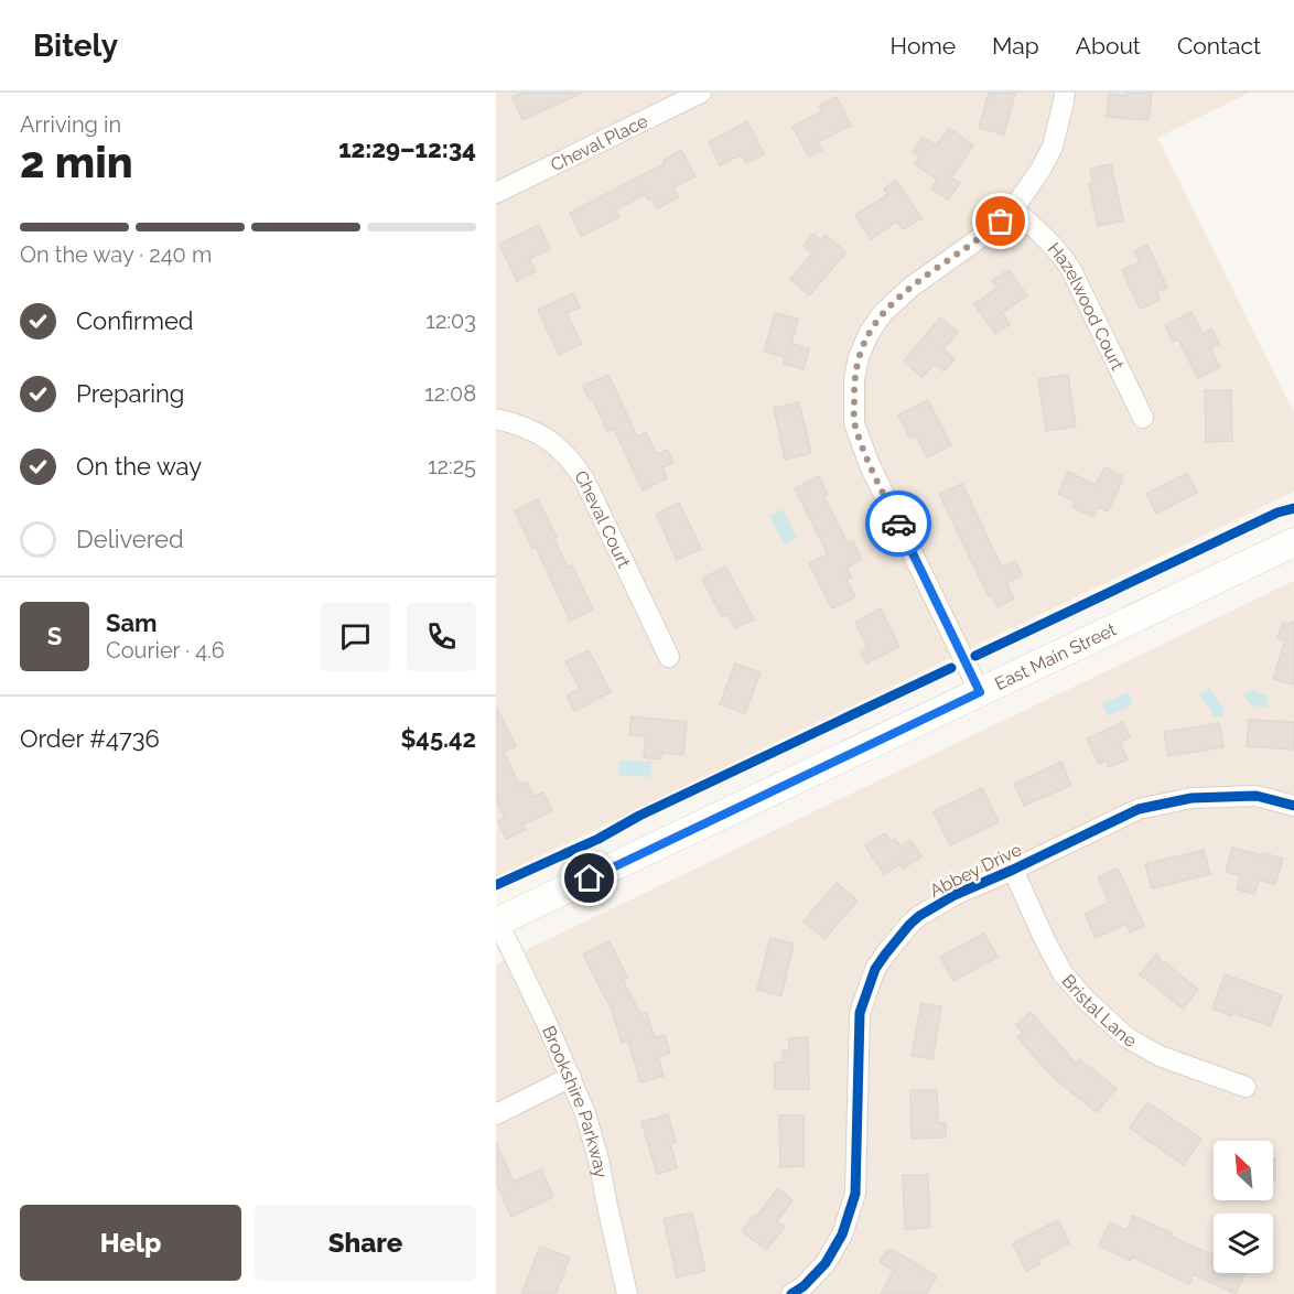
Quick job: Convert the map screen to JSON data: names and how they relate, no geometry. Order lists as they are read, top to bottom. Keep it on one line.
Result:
{"streets":{"main road":["East Main Street"],"street":["Cheval Place","Hazelwood Court","Cheval Court","Abbey Drive","Bristal Lane","Brookshire Parkway"]},"crossings":[["East Main Street","Brookshire Parkway"],["Abbey Drive","Bristal Lane"]],"north":"top left","page":{"header":"Bitely","nav":["Home","Map","About","Contact"],"heading":["2 min","Arriving in","12:29–12:34"],"panel":["Sam","Courier · 4.6","Order #4736","$45.42"],"bar":"On the way · 240 m","list":[["Confirmed","12:03"],["Preparing","12:08"],["On the way","12:25"],"Delivered"],"round":"S","buttons":["Help","Share"]}}
